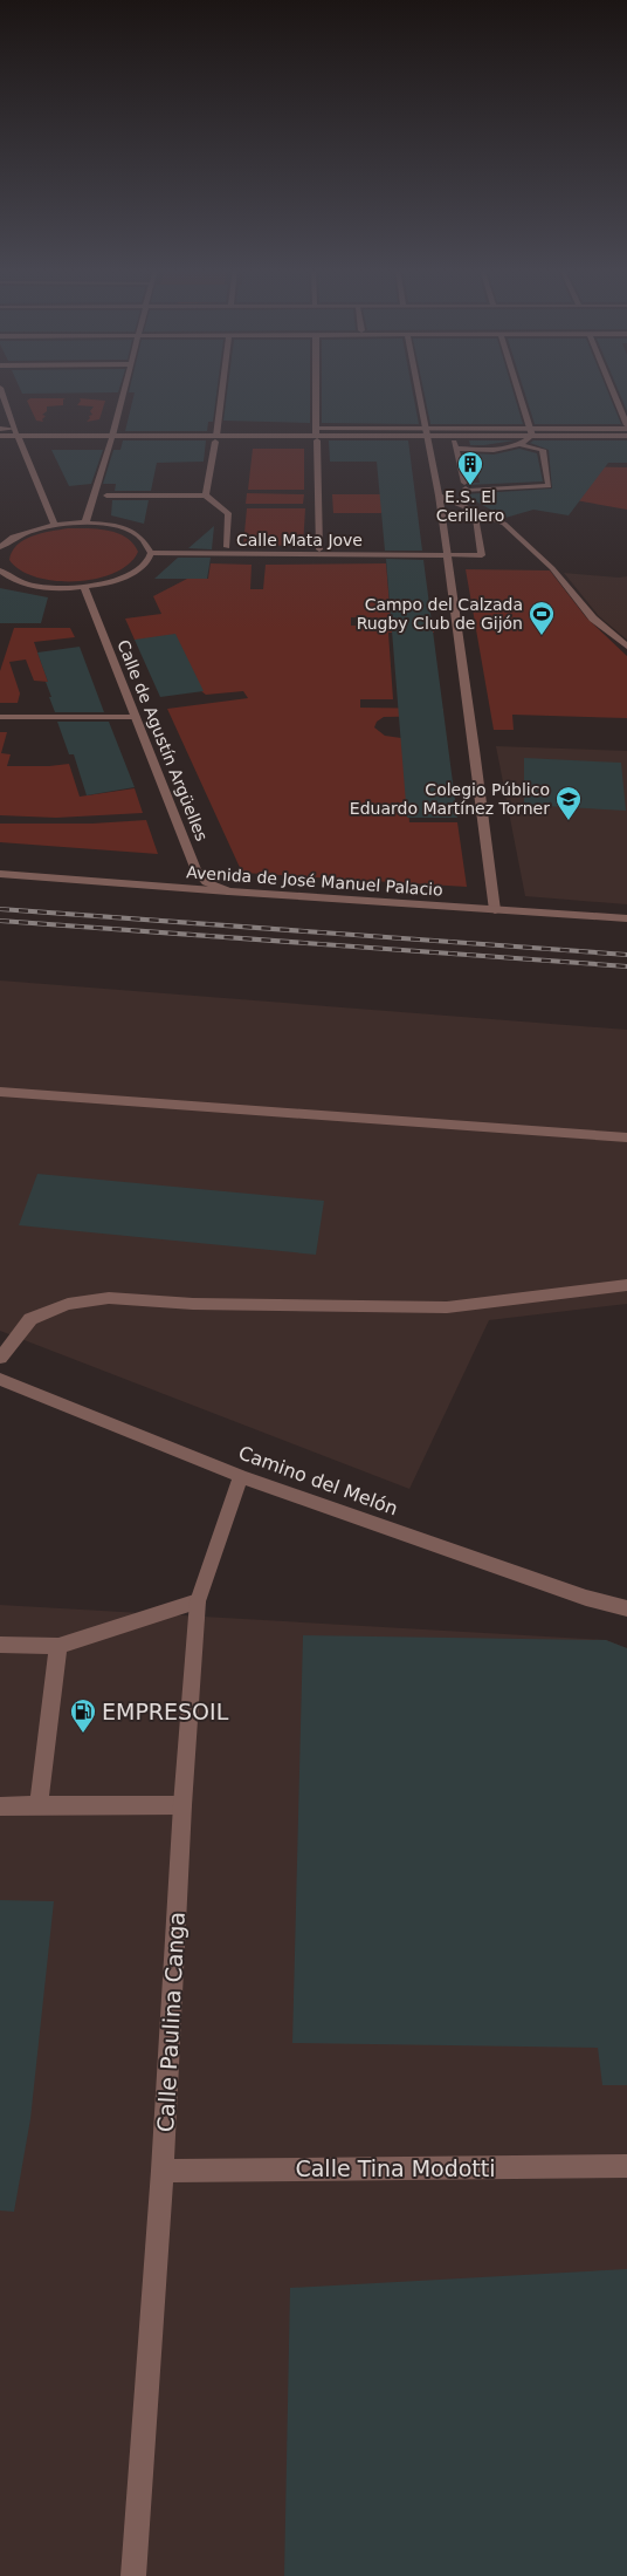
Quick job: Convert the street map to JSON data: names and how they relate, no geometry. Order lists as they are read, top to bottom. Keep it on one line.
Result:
{"streets":{"street":["Calle Mata Jove","Calle de Agustín Argüelles","Avenida de José Manuel Palacio","Camino del Melón","Calle Paulina Canga","Calle Tina Modotti"]},"crossings":[["Calle de Agustín Argüelles","Avenida de José Manuel Palacio"],["Camino del Melón","Calle Paulina Canga"],["Calle Paulina Canga","Calle Tina Modotti"]],"places":{"building":["E.S. El Cerillero"],"sports":["Campo del Calzada Rugby Club de Gijón"],"school or university":["Colegio Público Eduardo Martínez Torner"],"fuel station":["EMPRESOIL"]}}
